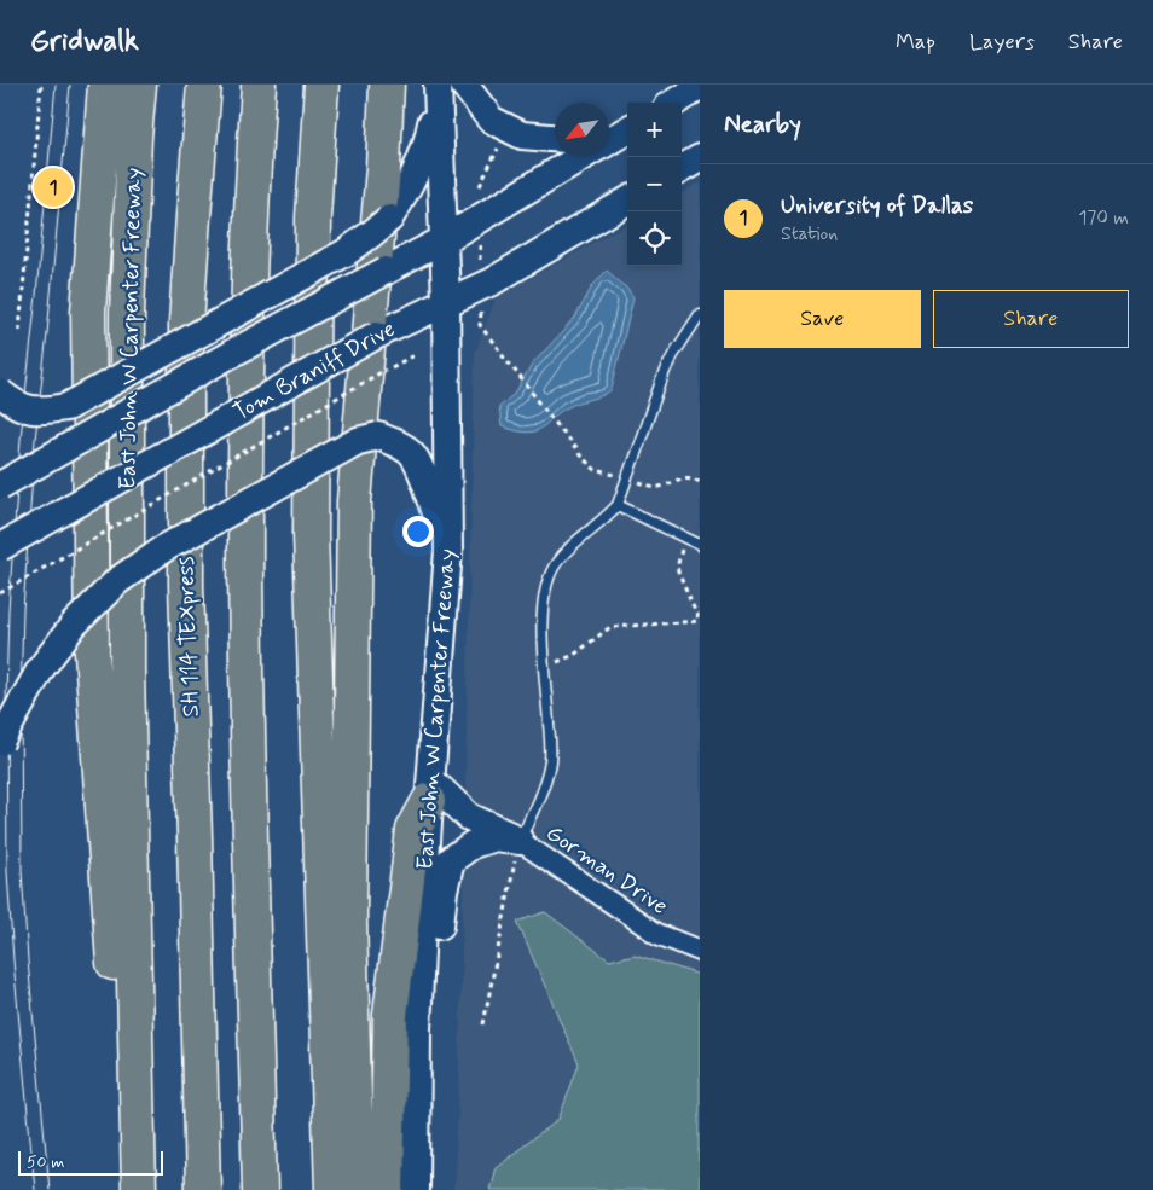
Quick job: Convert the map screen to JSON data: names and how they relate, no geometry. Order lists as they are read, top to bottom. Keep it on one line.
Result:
{"streets":{"highway":["East John W Carpenter Freeway","SH 114 TEXpress"],"main road":["Tom Braniff Drive"],"street":["Gorman Drive"]},"crossings":[["East John W Carpenter Freeway","Tom Braniff Drive"]],"scale_bar":"50 m","north":"bottom left","page":{"header":"Gridwalk","nav":["Map","Layers","Share"],"heading":"Nearby","map_buttons":["+","−"],"list":[{"mark":"1","name":"University of Dallas","note":"Station","value":"170 m"}],"pins":"1","buttons":["Save","Share"],"scale":"50 m"}}
